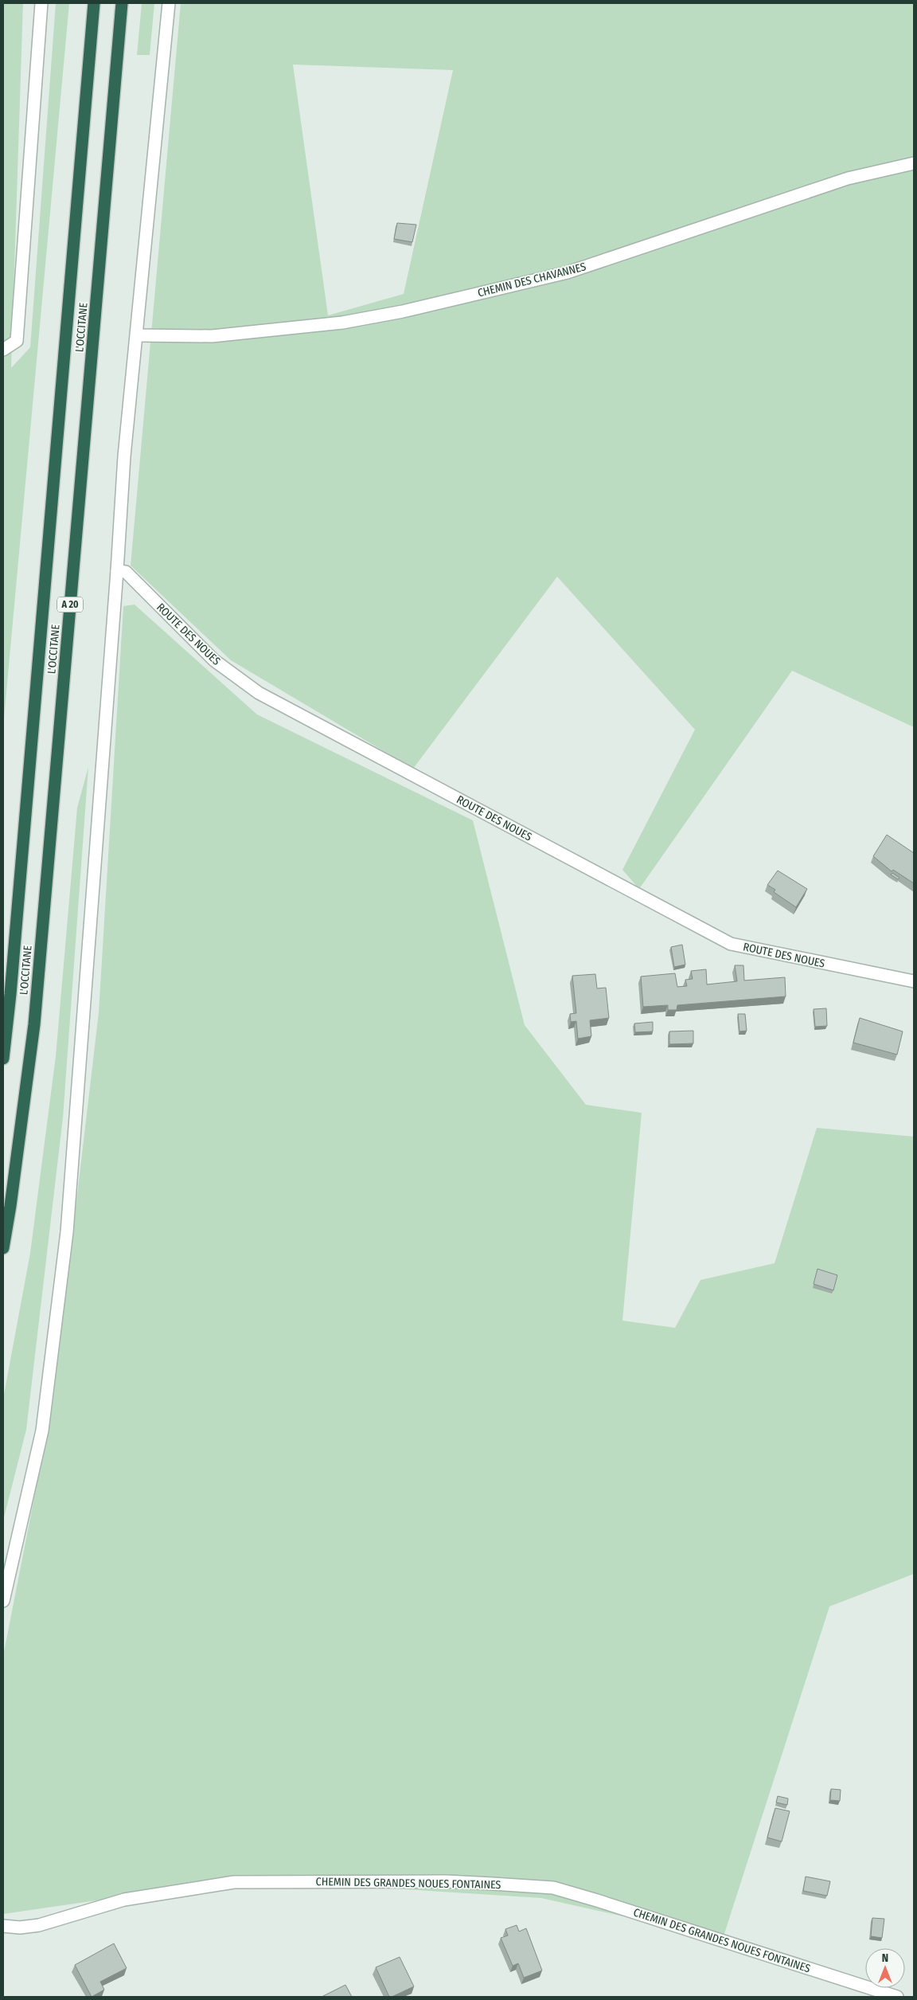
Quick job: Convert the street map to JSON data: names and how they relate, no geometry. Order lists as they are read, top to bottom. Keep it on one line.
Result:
{"streets":{"highway":["L'OCCITANE","A 20"],"street":["CHEMIN DES CHAVANNES","ROUTE DES NOUES","CHEMIN DES GRANDES NOUES FONTAINES"]},"north":"top"}
